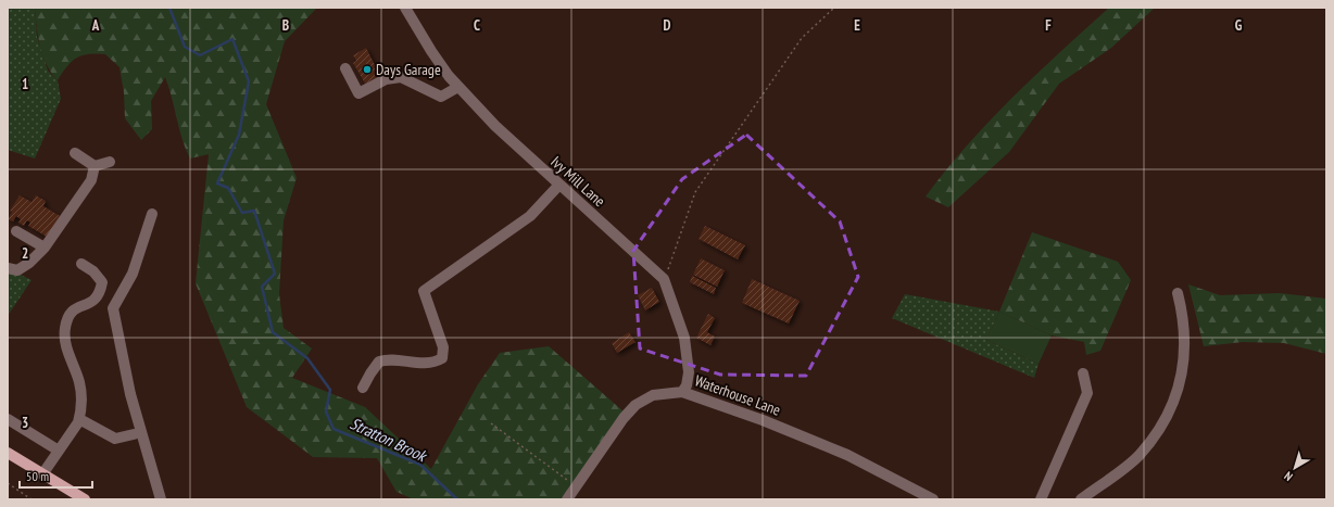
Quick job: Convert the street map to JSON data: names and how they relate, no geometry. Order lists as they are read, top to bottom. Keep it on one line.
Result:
{"streets":{"street":["Ivy Mill Lane","Waterhouse Lane"]},"crossings":[["Ivy Mill Lane","Waterhouse Lane"]],"water":["Stratton Brook"],"places":["Days Garage"],"scale_bar":"50 m","north":"bottom left","grid":{"columns":["A","B","C","D","E","F","G"],"rows":["1","2","3"]}}
